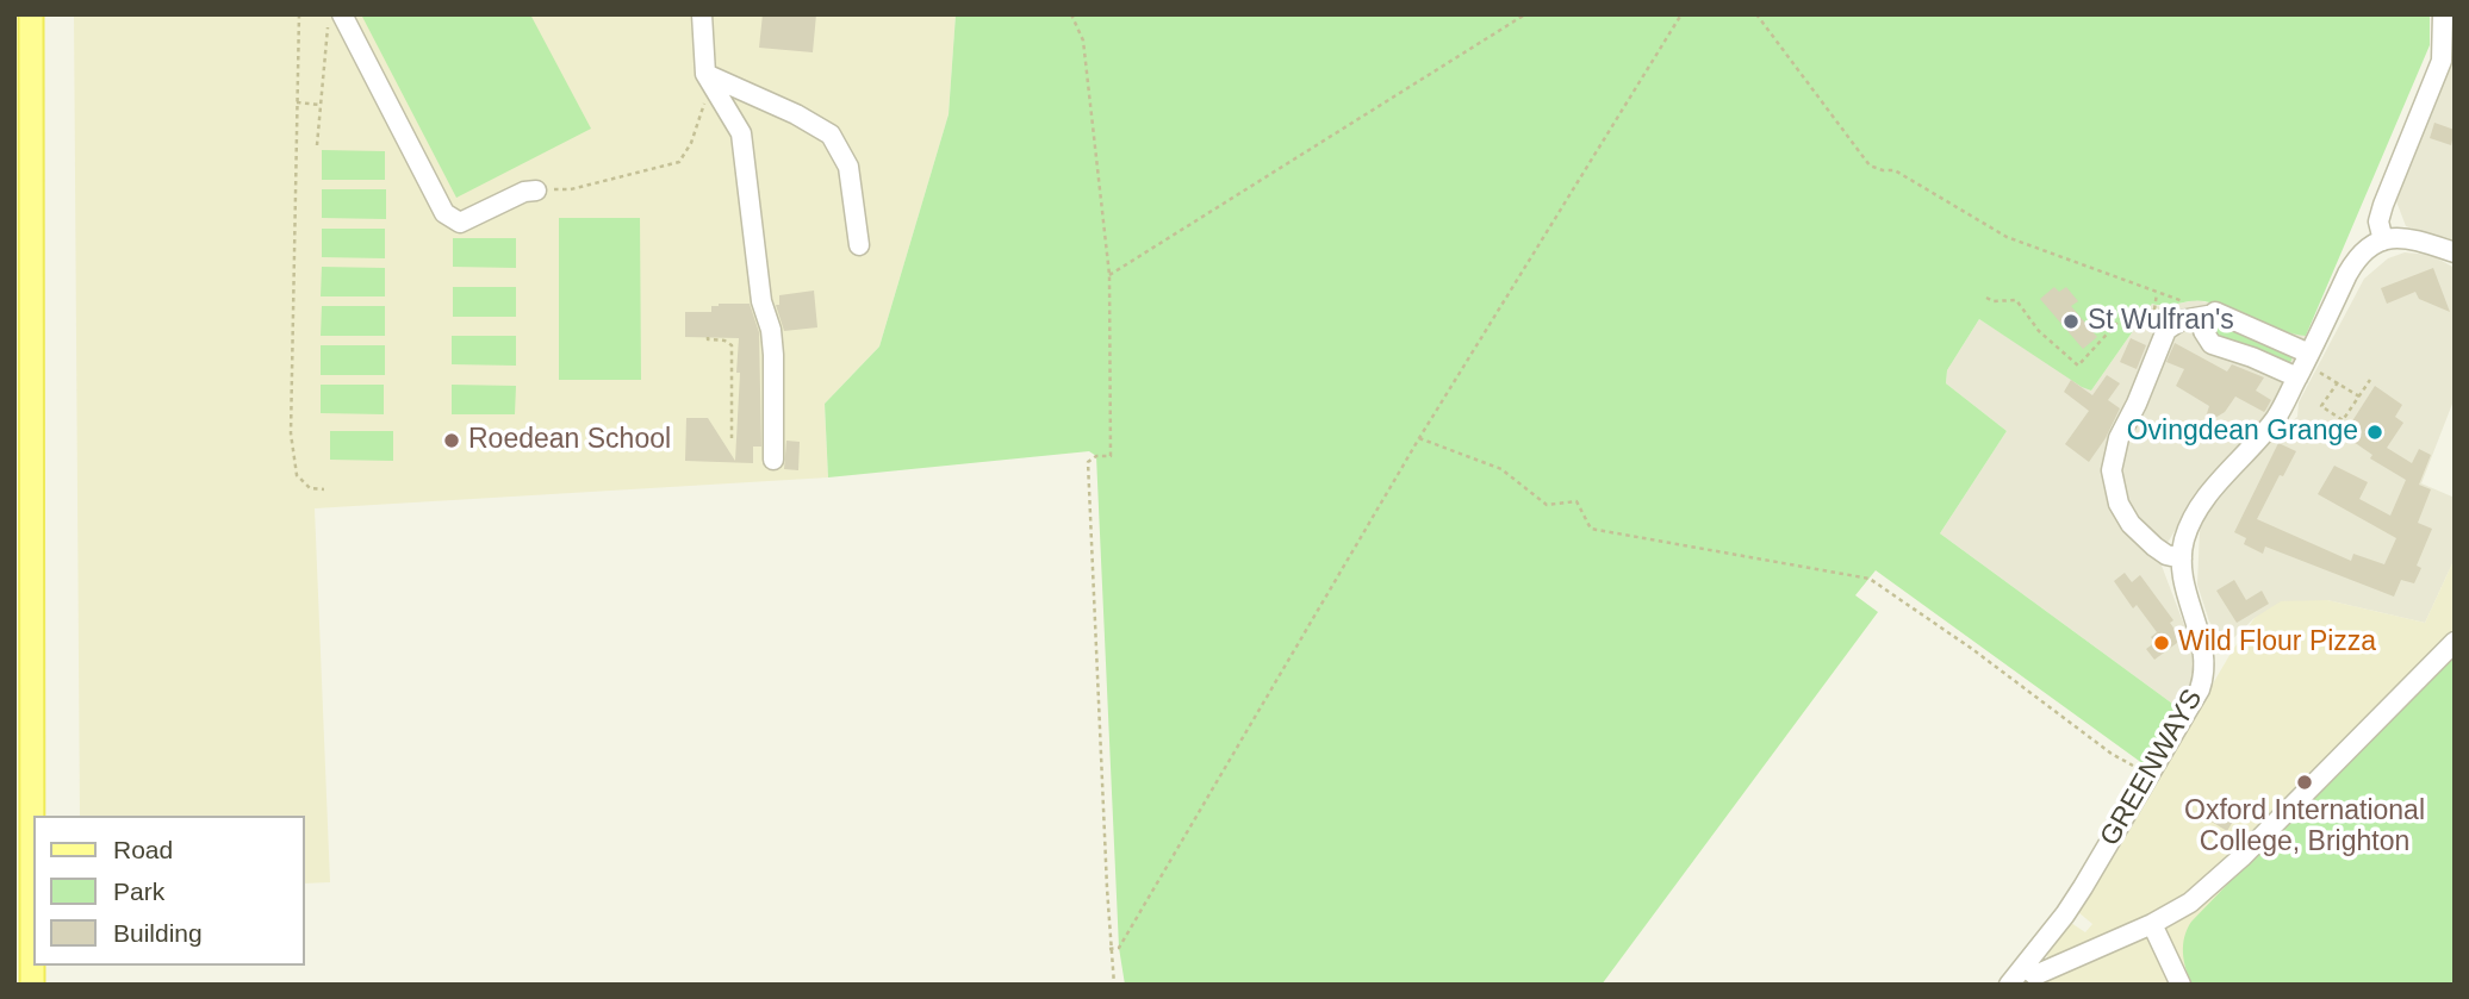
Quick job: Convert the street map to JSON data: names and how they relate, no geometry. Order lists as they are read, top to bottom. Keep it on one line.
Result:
{"streets":{"street":["GREENWAYS"]},"places":["St Wulfran's","Ovingdean Grange","Roedean School","Wild Flour Pizza","Oxford International College, Brighton"],"legend":["Road","Park","Building"]}
